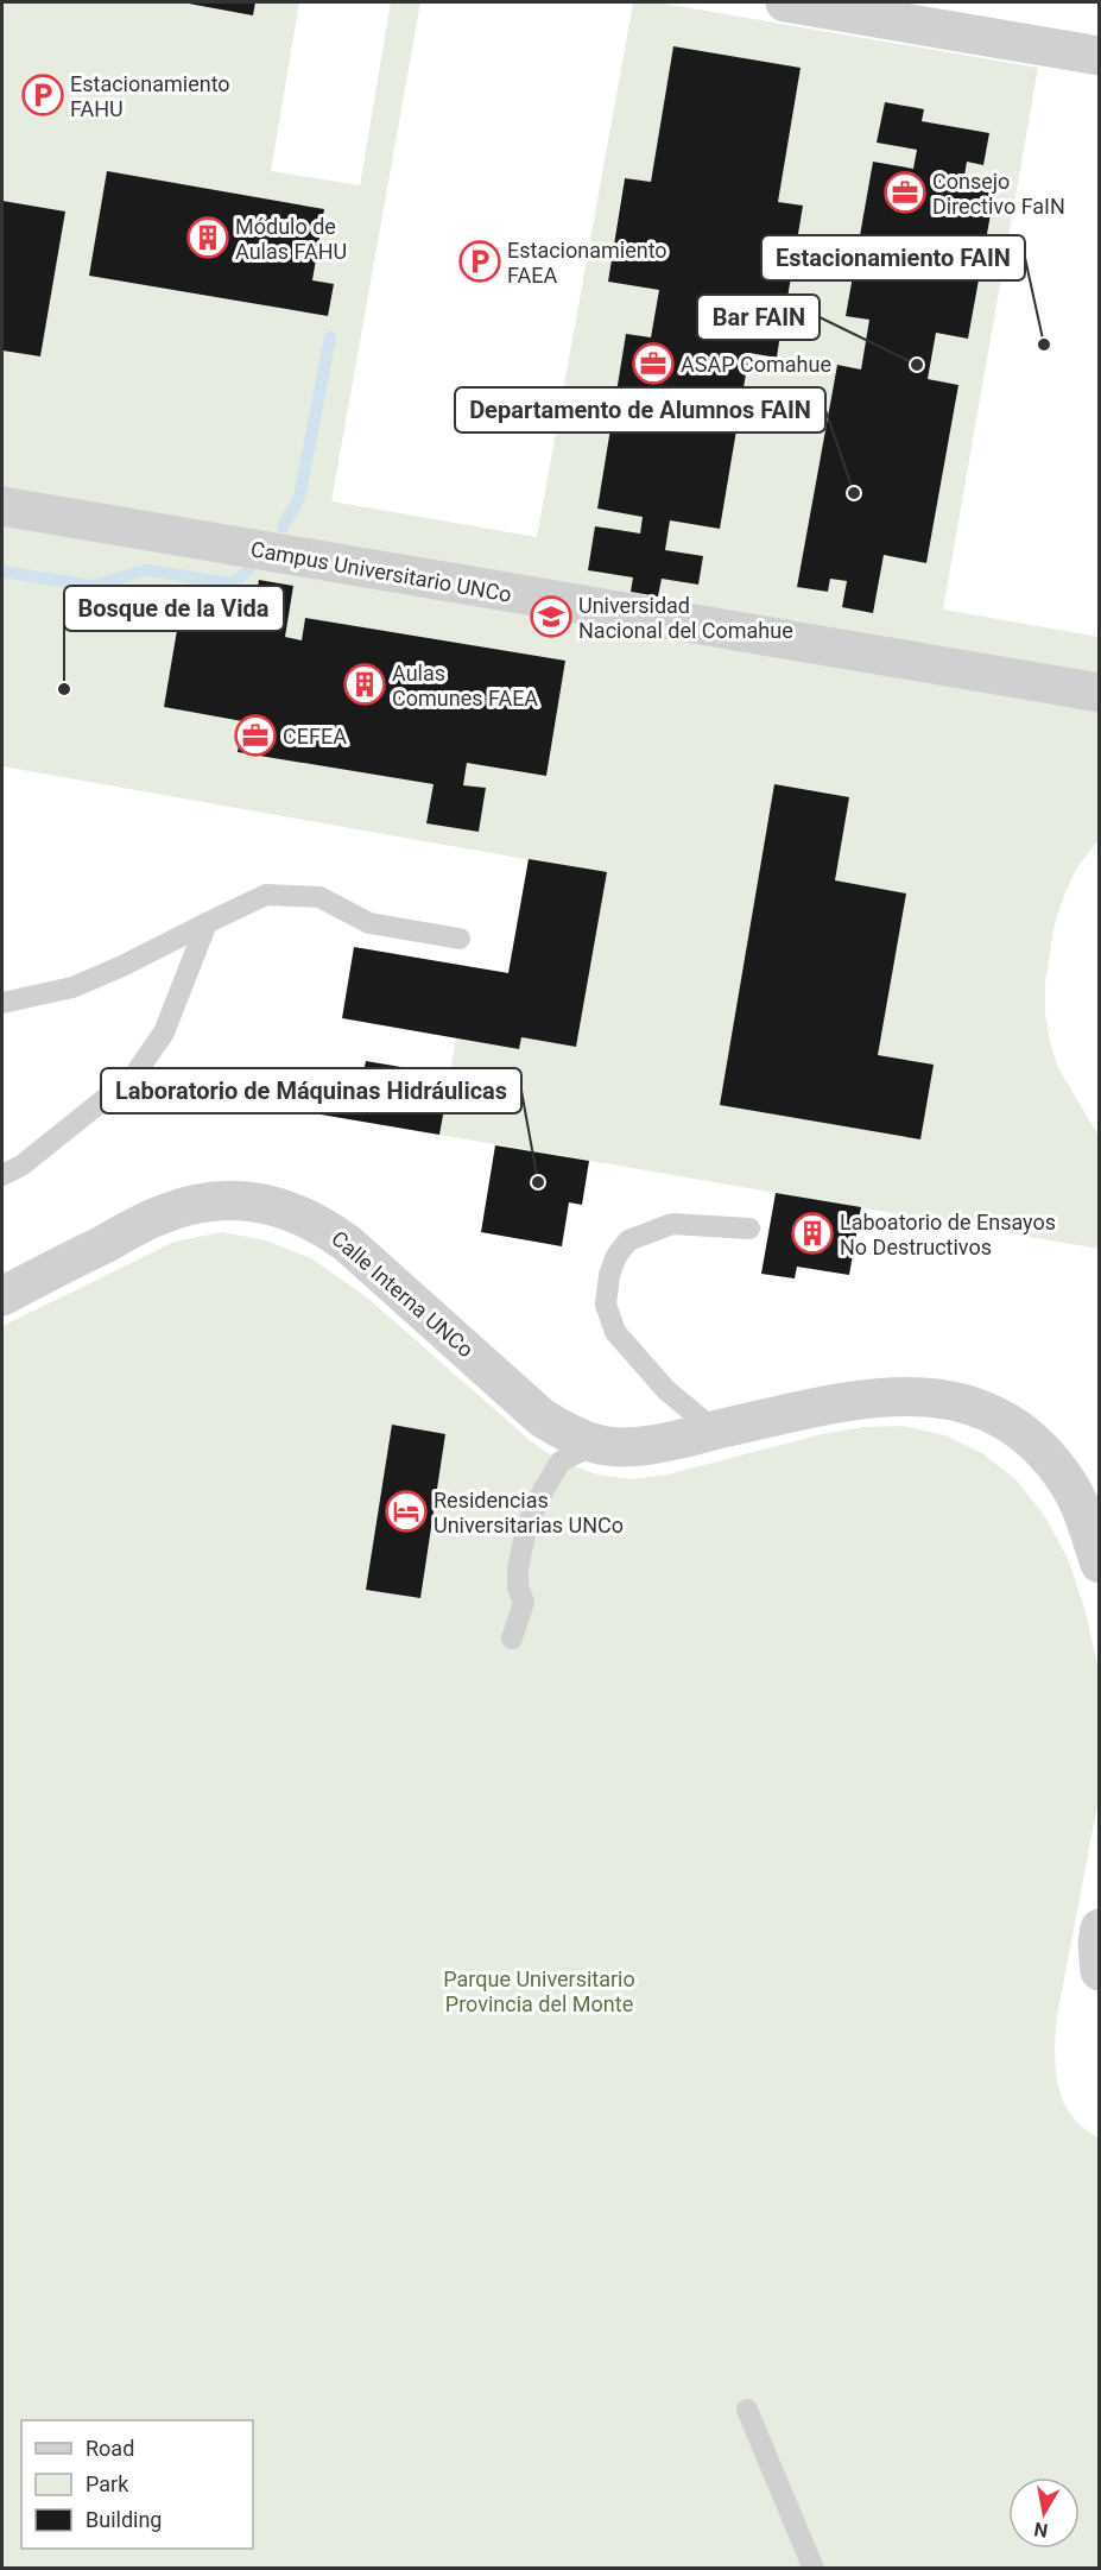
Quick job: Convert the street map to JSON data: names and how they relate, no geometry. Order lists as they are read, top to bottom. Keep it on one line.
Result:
{"streets":{"street":["Campus Universitario UNCo","Calle Interna UNCo"]},"parks":["Parque Universitario Provincia del Monte"],"places":{"parking":["Estacionamiento FAHU","Estacionamiento FAEA"],"office":["Consejo Directivo FaIN","ASAP Comahue","CEFEA"],"building":["Módulo de Aulas FAHU","Aulas Comunes FAEA","Laboatorio de Ensayos No Destructivos"],"other":["Estacionamiento FAIN","Bar FAIN","Departamento de Alumnos FAIN","Bosque de la Vida","Laboratorio de Máquinas Hidráulicas"],"school or university":["Universidad Nacional del Comahue"],"hotel":["Residencias Universitarias UNCo"]},"legend":["Road","Park","Building"],"north":"bottom"}
